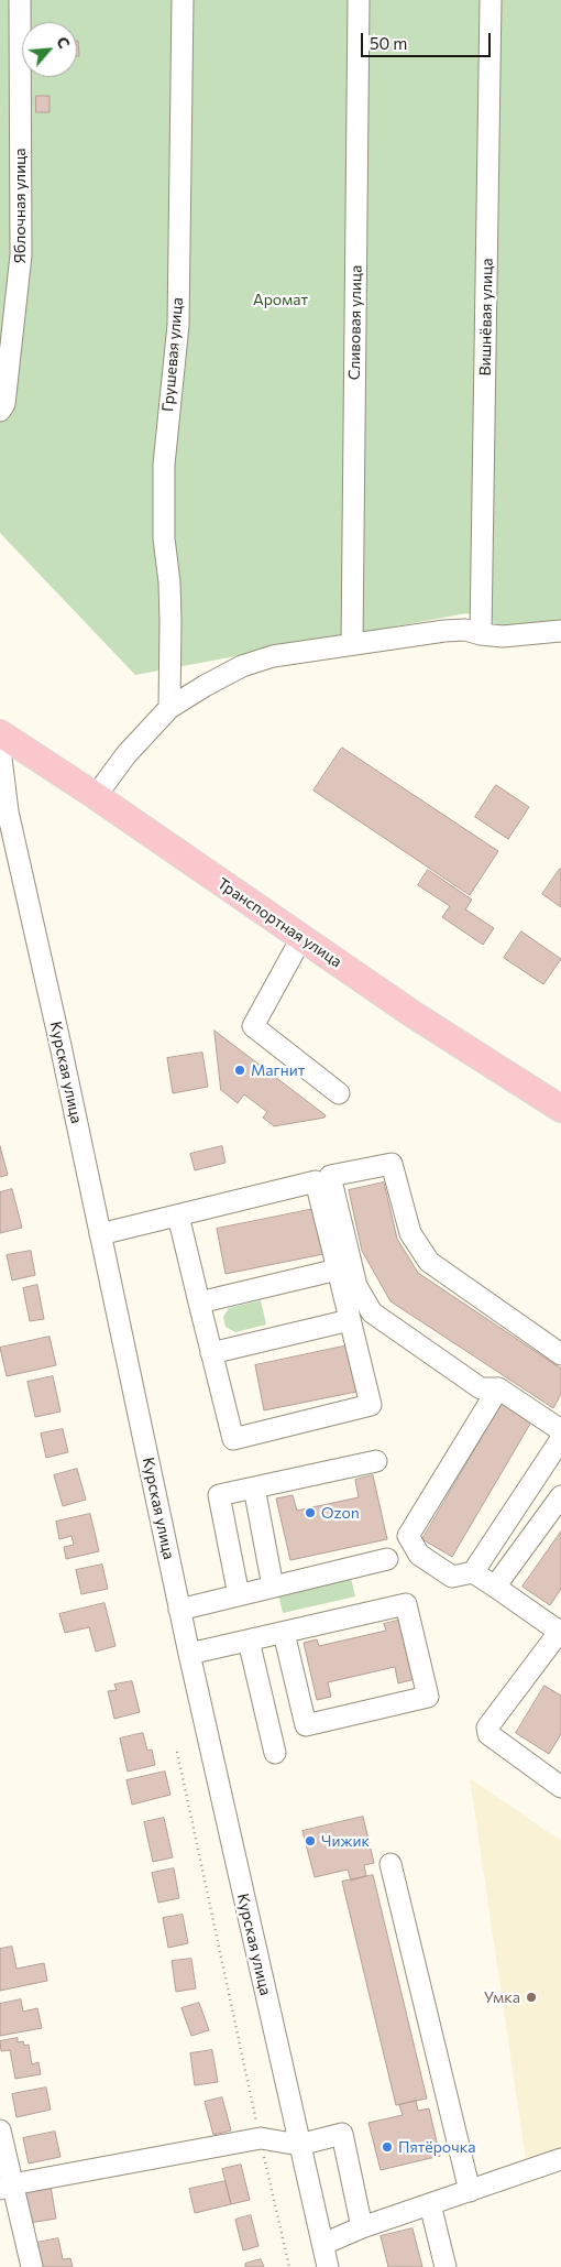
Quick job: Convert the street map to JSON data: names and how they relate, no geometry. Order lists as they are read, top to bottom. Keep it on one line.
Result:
{"streets":{"main road":["Транспортная улица"],"street":["Яблочная улица","Вишнёвая улица","Сливовая улица","Грушевая улица","Курская улица"]},"parks":["Аромат"],"places":["Магнит","Ozon","Чижик","Умка","Пятёрочка"],"scale_bar":"50 m","north":"top right"}
